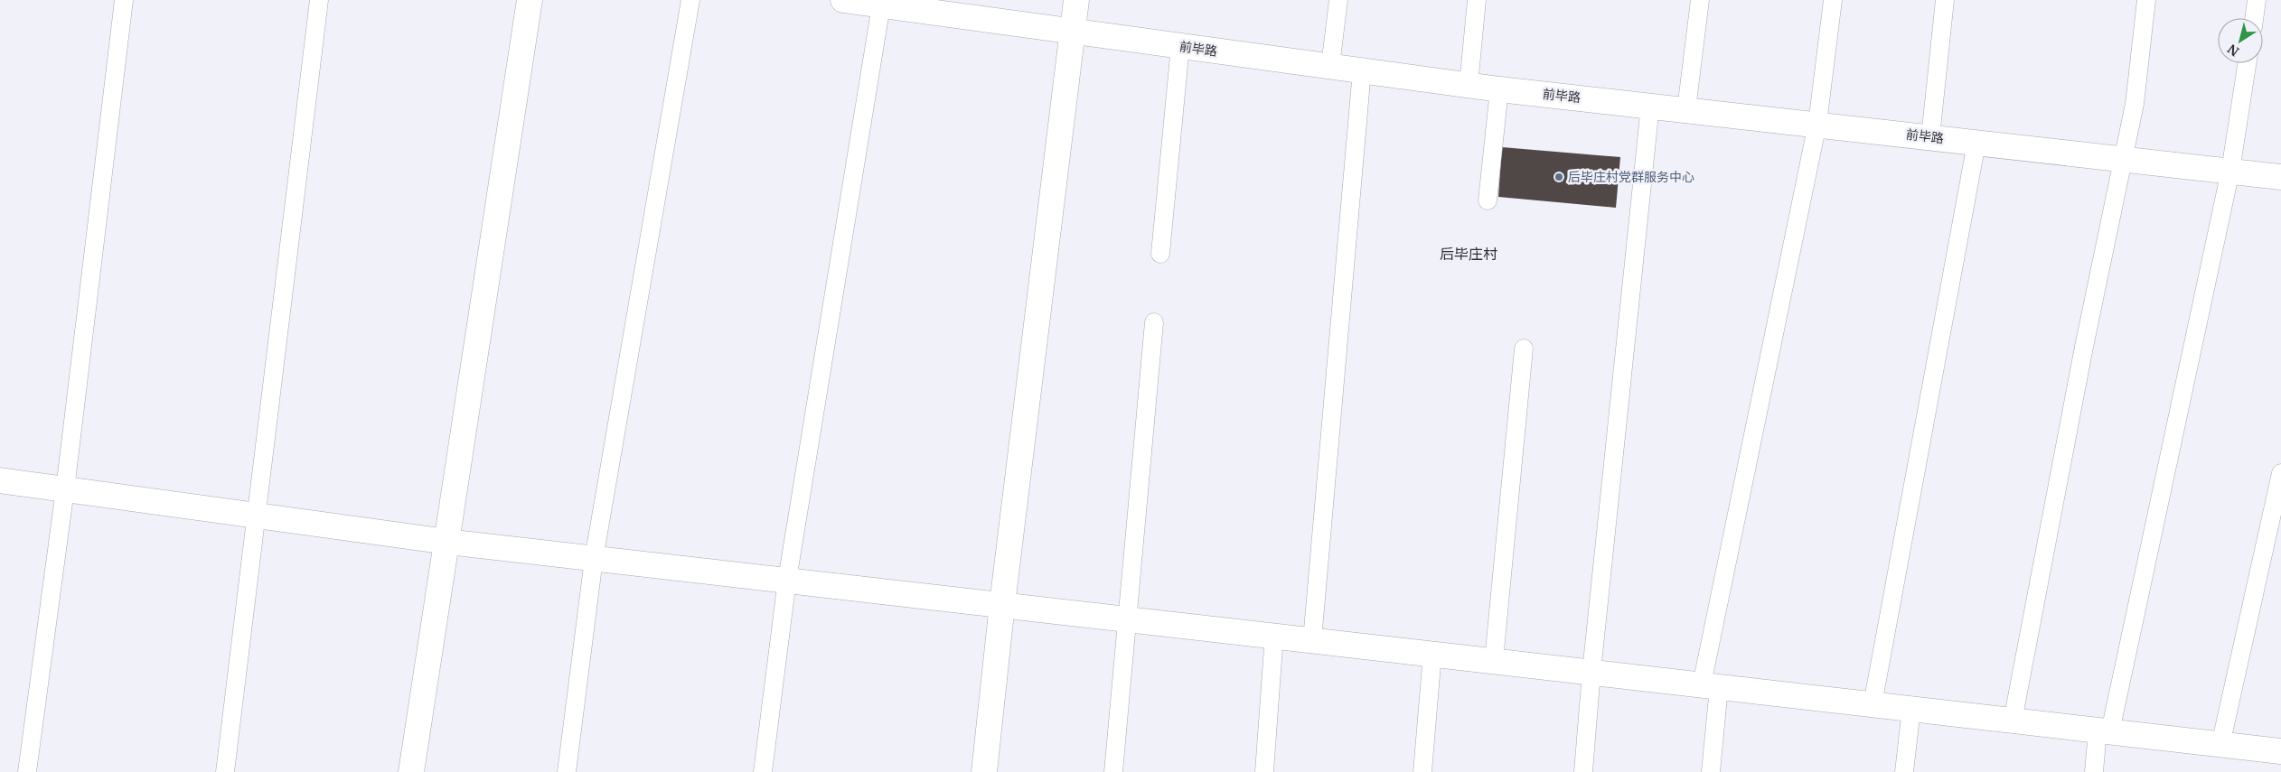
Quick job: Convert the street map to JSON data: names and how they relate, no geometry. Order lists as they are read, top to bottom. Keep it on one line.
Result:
{"streets":{"street":["前毕路"]},"districts":["后毕庄村"],"places":["后毕庄村党群服务中心"],"north":"bottom left"}
